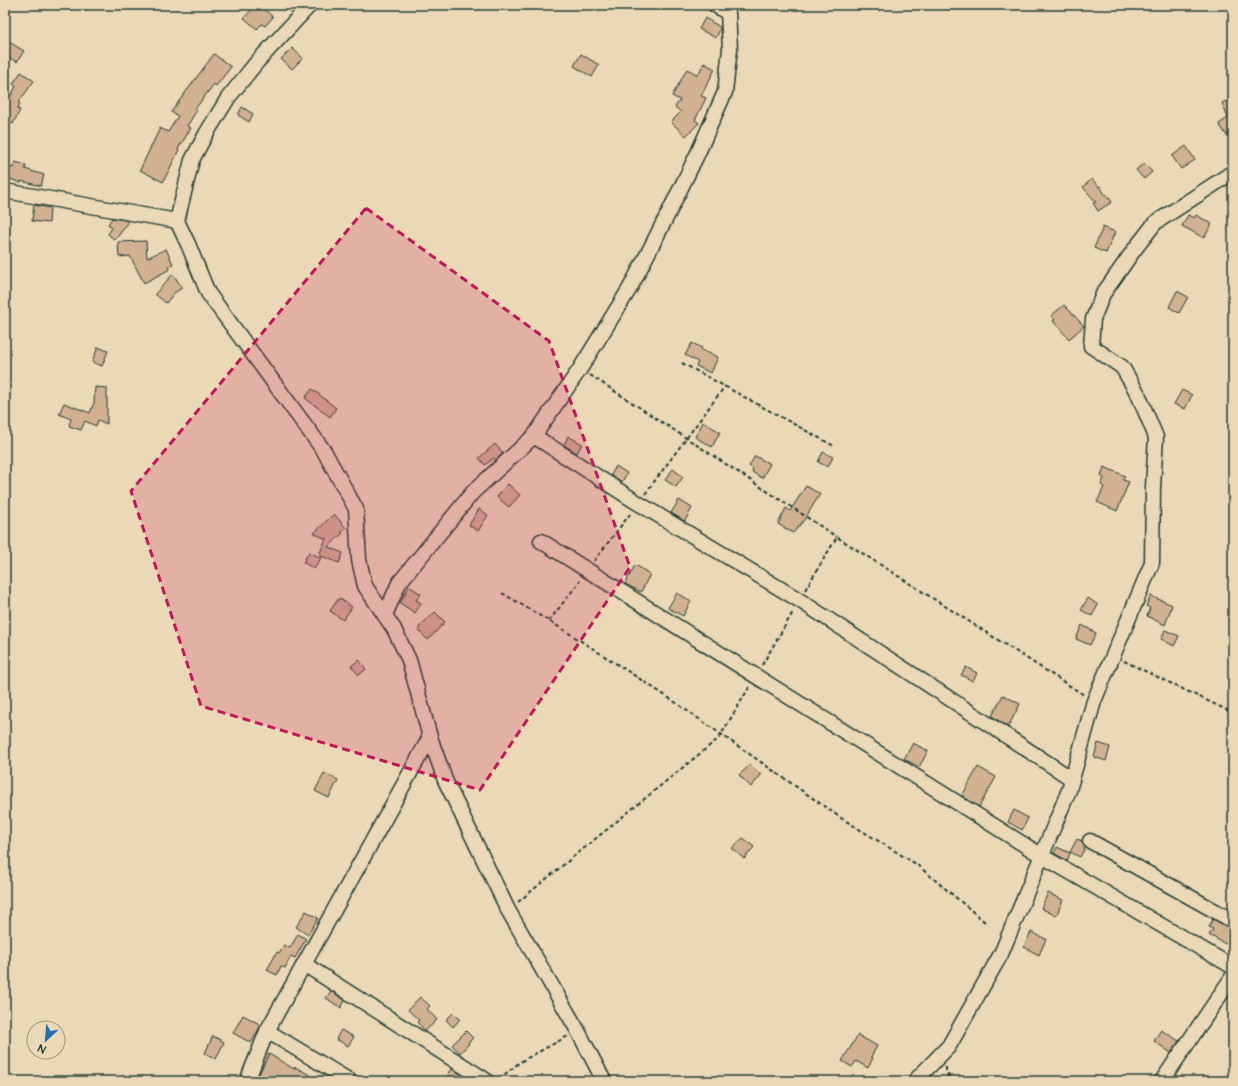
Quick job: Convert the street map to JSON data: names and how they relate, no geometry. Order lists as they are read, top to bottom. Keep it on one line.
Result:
{"north":"bottom left"}
